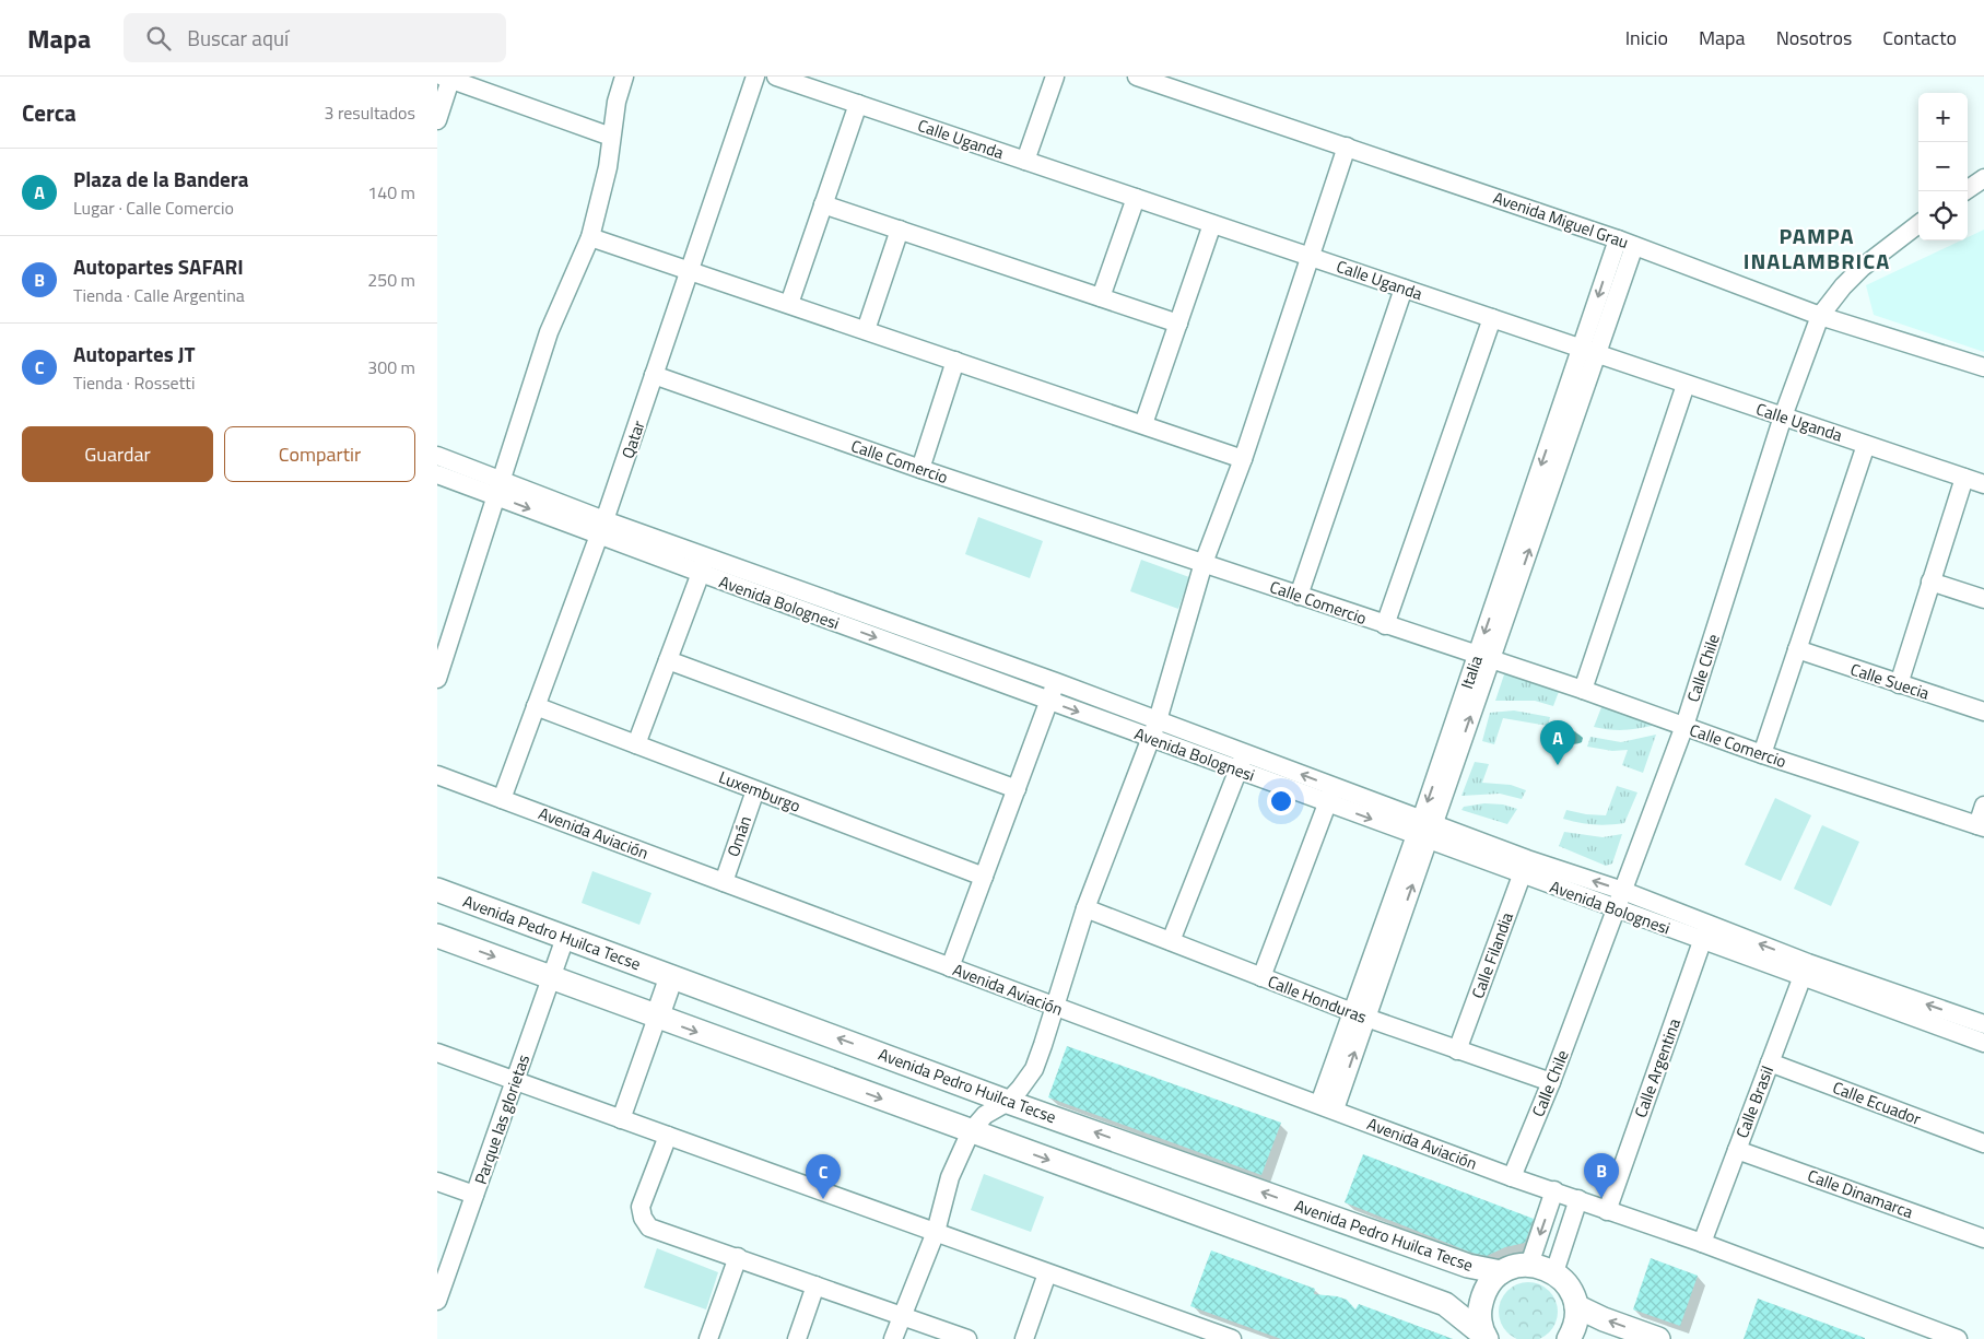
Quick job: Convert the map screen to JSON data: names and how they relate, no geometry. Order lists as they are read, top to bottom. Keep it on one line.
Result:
{"streets":{"main road":["Avenida Pedro Huilca Tecse"],"street":["Calle Uganda","Avenida Miguel Grau","Qatar","Calle Comercio","Avenida Bolognesi","Calle Chile","Italia","Calle Suecia","Luxemburgo","Avenida Aviación","Omán","Calle Filandia","Calle Honduras","Calle Argentina","Calle Brasil","Calle Ecuador","Parque las glorietas","Calle Dinamarca"]},"crossings":[["Calle Uganda","Calle Chile"],["Calle Uganda","Italia"],["Avenida Miguel Grau","Calle Chile"],["Qatar","Calle Comercio"],["Qatar","Avenida Bolognesi"],["Qatar","Luxemburgo"],["Qatar","Avenida Aviación"],["Calle Comercio","Calle Chile"],["Calle Comercio","Italia"],["Avenida Bolognesi","Calle Chile"],["Avenida Bolognesi","Italia"],["Avenida Bolognesi","Calle Filandia"],["Avenida Bolognesi","Calle Argentina"],["Avenida Bolognesi","Calle Brasil"],["Calle Chile","Avenida Aviación"],["Calle Chile","Calle Honduras"],["Italia","Avenida Aviación"],["Italia","Calle Honduras"],["Luxemburgo","Omán"],["Avenida Aviación","Omán"],["Avenida Aviación","Calle Argentina"],["Avenida Aviación","Calle Brasil"],["Avenida Pedro Huilca Tecse","Parque las glorietas"],["Calle Filandia","Calle Honduras"],["Calle Brasil","Calle Ecuador"],["Calle Brasil","Calle Dinamarca"]],"districts":["PAMPA INALAMBRICA"],"page":{"header":"Mapa","search":"Buscar aquí","nav":["Inicio","Mapa","Nosotros","Contacto"],"heading":["Cerca","3 resultados"],"map_buttons":["+","−"],"list":[{"mark":"A","name":"Plaza de la Bandera","note":"Lugar · Calle Comercio","value":"140 m"},{"mark":"B","name":"Autopartes SAFARI","note":"Tienda · Calle Argentina","value":"250 m"},{"mark":"C","name":"Autopartes JT","note":"Tienda · Rossetti","value":"300 m"}],"buttons":["Guardar","Compartir"],"pins":["A","B","C"]}}
